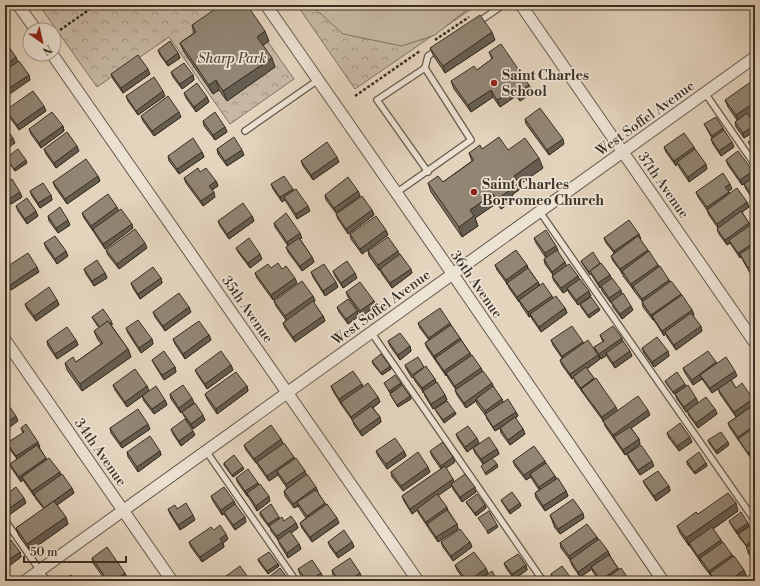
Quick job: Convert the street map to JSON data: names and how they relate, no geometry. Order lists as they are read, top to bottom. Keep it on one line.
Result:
{"streets":{"street":["West Soffel Avenue","37th Avenue","36th Avenue","35th Avenue","34th Avenue"]},"crossings":[["West Soffel Avenue","37th Avenue"],["West Soffel Avenue","36th Avenue"],["West Soffel Avenue","35th Avenue"],["West Soffel Avenue","34th Avenue"]],"parks":["Sharp Park"],"places":["Saint Charles School","Saint Charles Borromeo Church"],"scale_bar":"50 m","north":"bottom right"}
